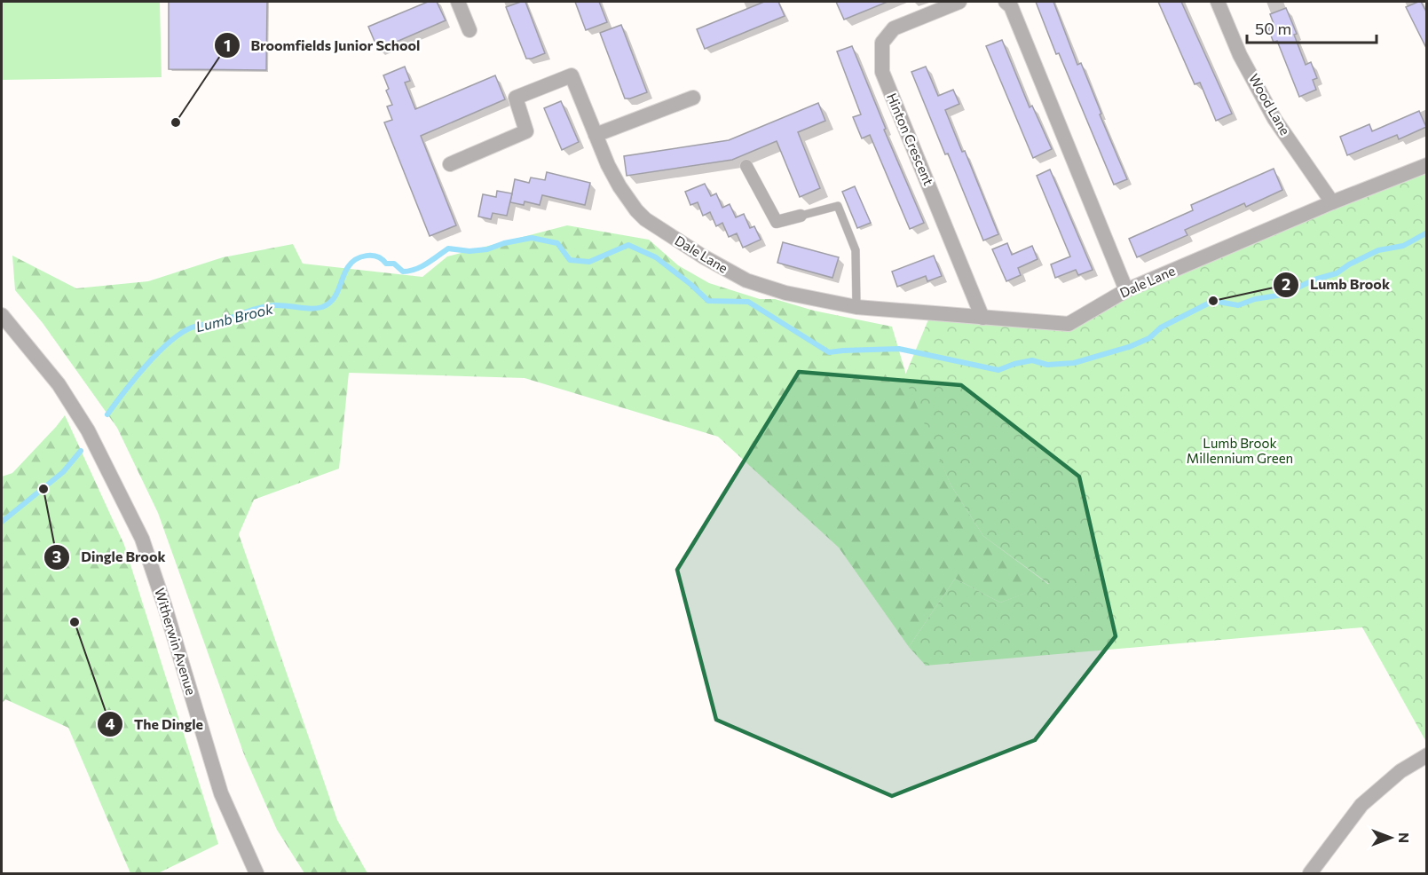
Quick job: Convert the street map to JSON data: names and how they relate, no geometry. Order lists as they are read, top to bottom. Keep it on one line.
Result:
{"streets":{"street":["Wood Lane","Hinton Crescent","Dale Lane","Witherwin Avenue"]},"crossings":[["Wood Lane","Dale Lane"],["Hinton Crescent","Dale Lane"]],"water":["Lumb Brook"],"parks":["Lumb Brook Millennium Green"],"places":["Broomfields Junior School","Lumb Brook","Dingle Brook","The Dingle"],"scale_bar":"50 m","north":"right"}
